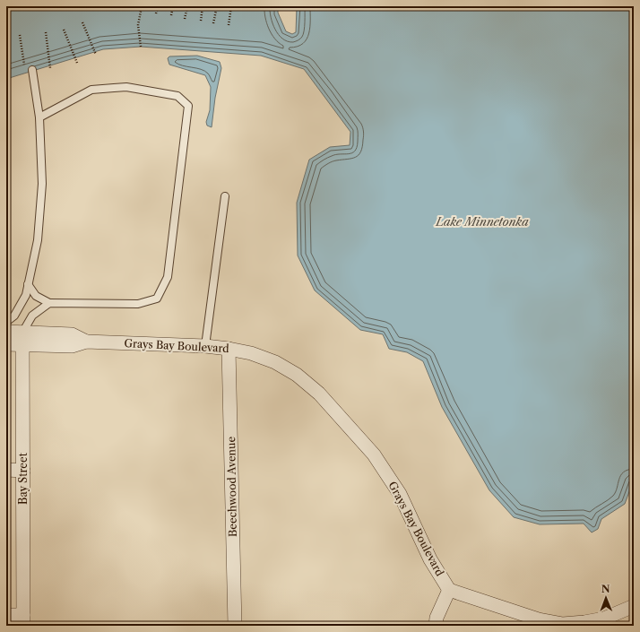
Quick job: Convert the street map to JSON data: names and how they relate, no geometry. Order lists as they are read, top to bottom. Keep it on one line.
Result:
{"streets":{"street":["Grays Bay Boulevard","Bay Street","Beechwood Avenue"]},"crossings":[["Grays Bay Boulevard","Bay Street"],["Grays Bay Boulevard","Beechwood Avenue"]],"water":["Lake Minnetonka"],"north":"top"}
